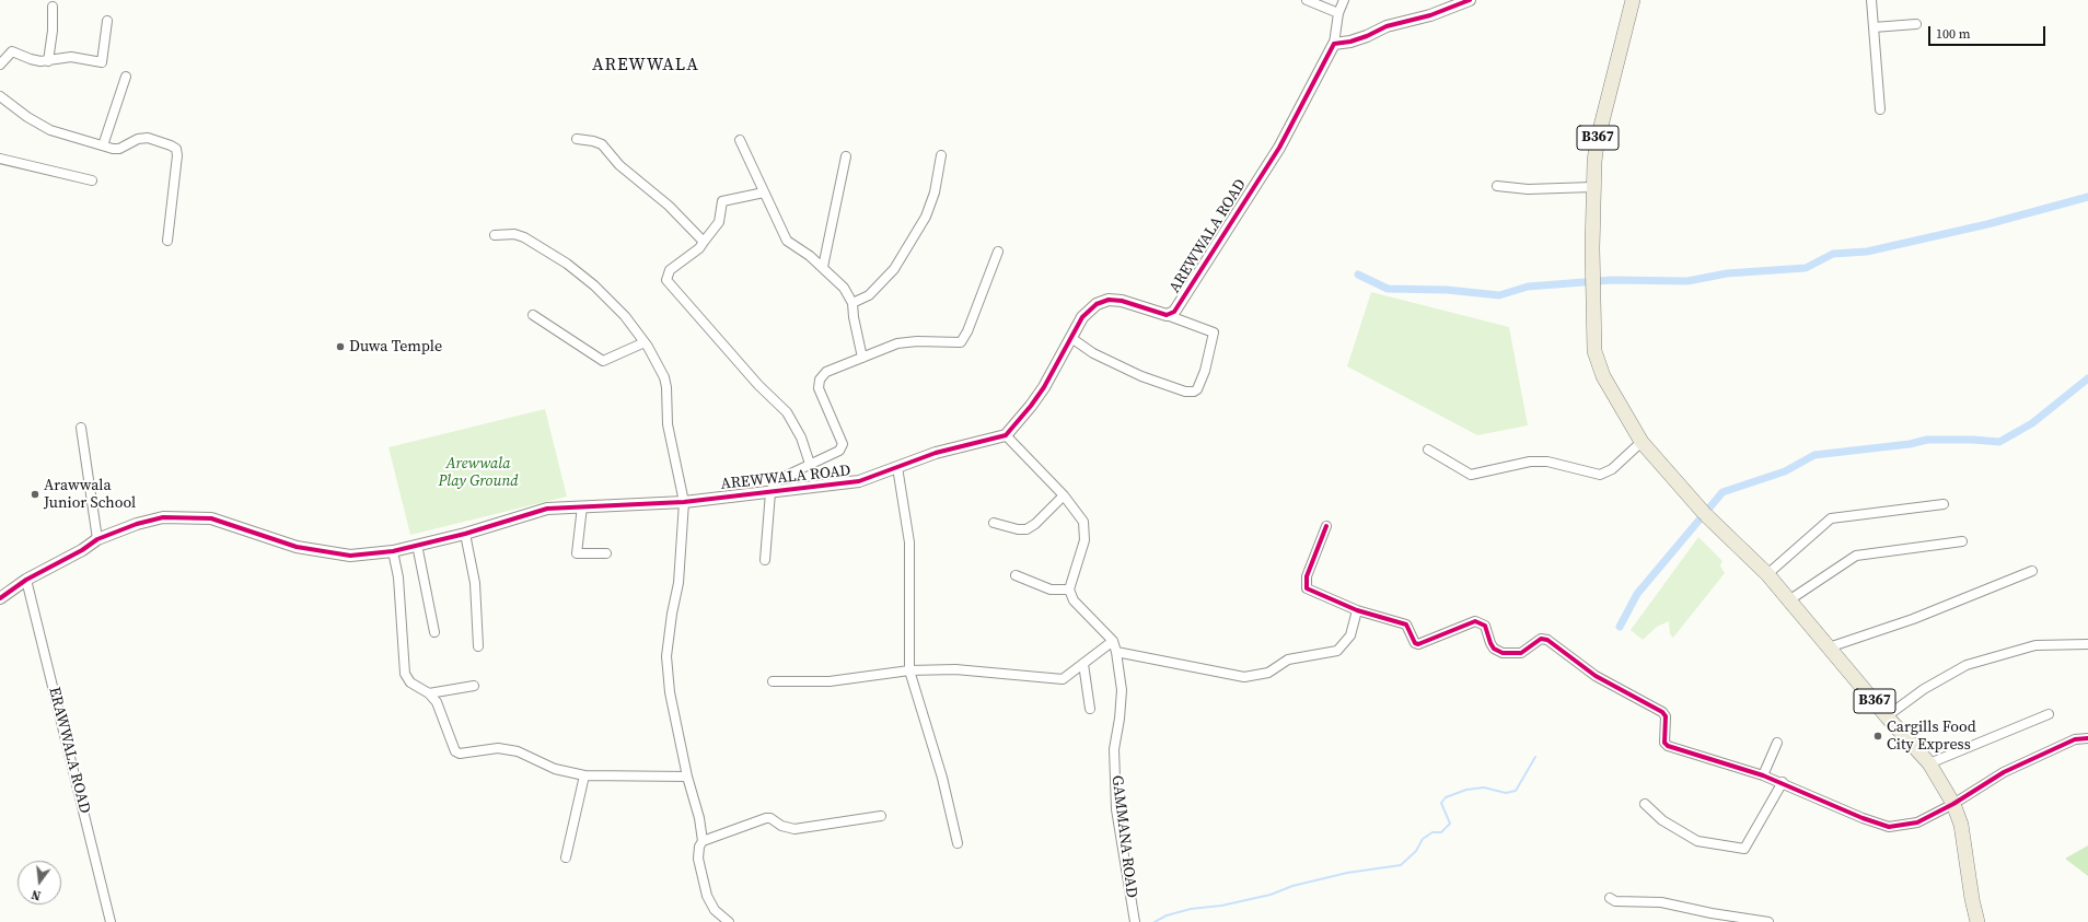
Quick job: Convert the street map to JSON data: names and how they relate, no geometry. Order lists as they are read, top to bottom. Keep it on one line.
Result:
{"streets":{"main road":["B367"],"street":["AREWWALA ROAD","ERAWWALA ROAD","GAMMANA ROAD"]},"crossings":[["AREWWALA ROAD","ERAWWALA ROAD"]],"districts":["AREWWALA"],"parks":["Arewwala Play Ground"],"places":["Duwa Temple","Arawwala Junior School","Cargills Food City Express"],"scale_bar":"100 m","north":"bottom"}
